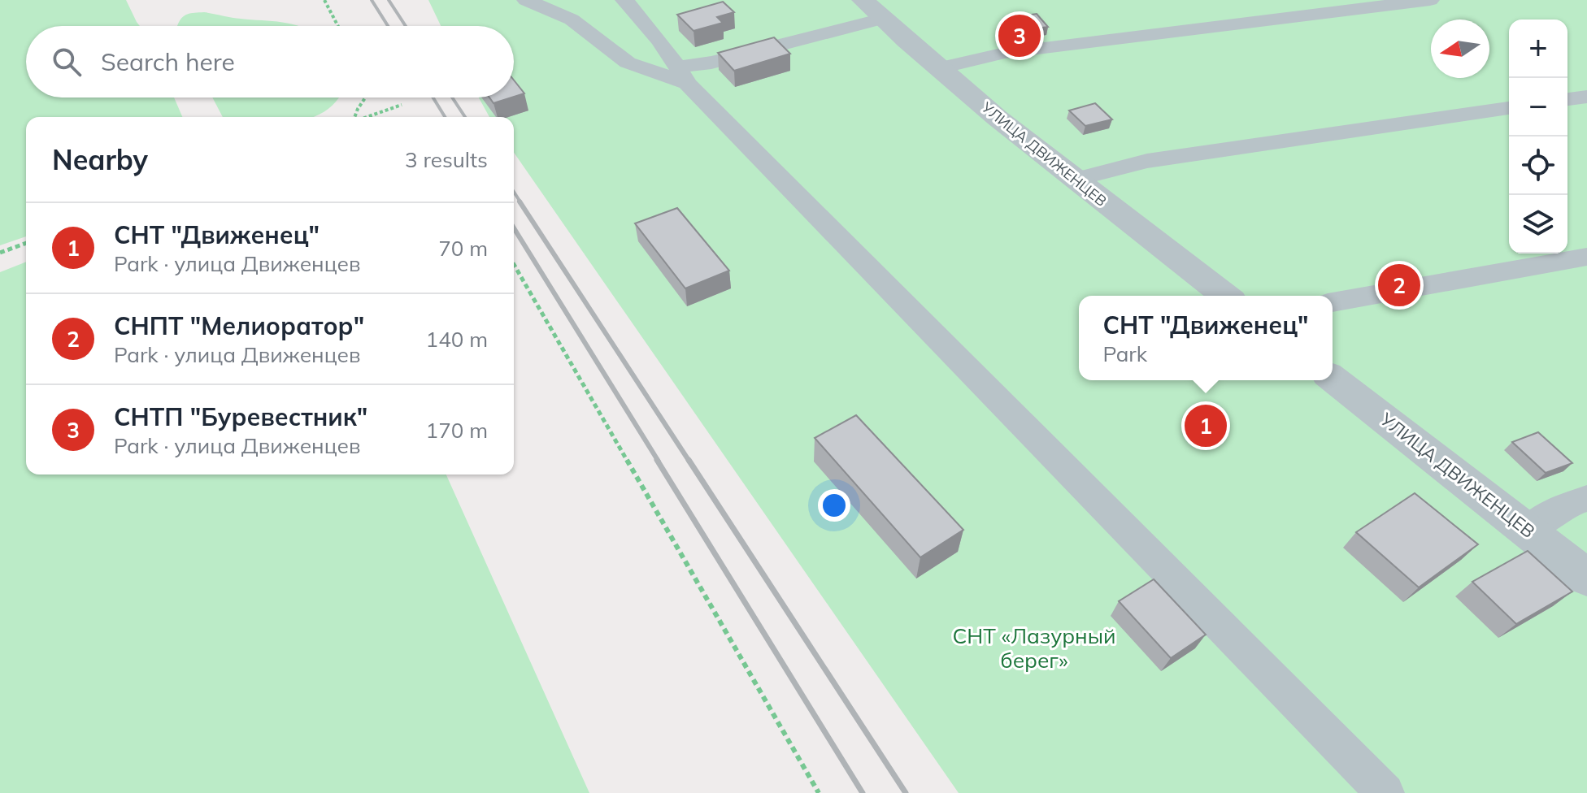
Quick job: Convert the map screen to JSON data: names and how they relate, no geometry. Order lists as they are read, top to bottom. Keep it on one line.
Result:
{"streets":{"street":["УЛИЦА ДВИЖЕНЦЕВ"]},"parks":["СНТ «Лазурный берег»"],"north":"left","page":{"pins":["3","2","1"],"map_buttons":["+","−"],"search":"Search here","heading":["Nearby","3 results"],"list":[{"mark":"1","name":"СНТ \"Движенец\"","note":"Park · улица Движенцев","value":"70 m"},{"mark":"2","name":"СНПТ \"Мелиоратор\"","note":"Park · улица Движенцев","value":"140 m"},{"mark":"3","name":"СНТП \"Буревестник\"","note":"Park · улица Движенцев","value":"170 m"}],"popup":["СНТ \"Движенец\"","Park"]}}
